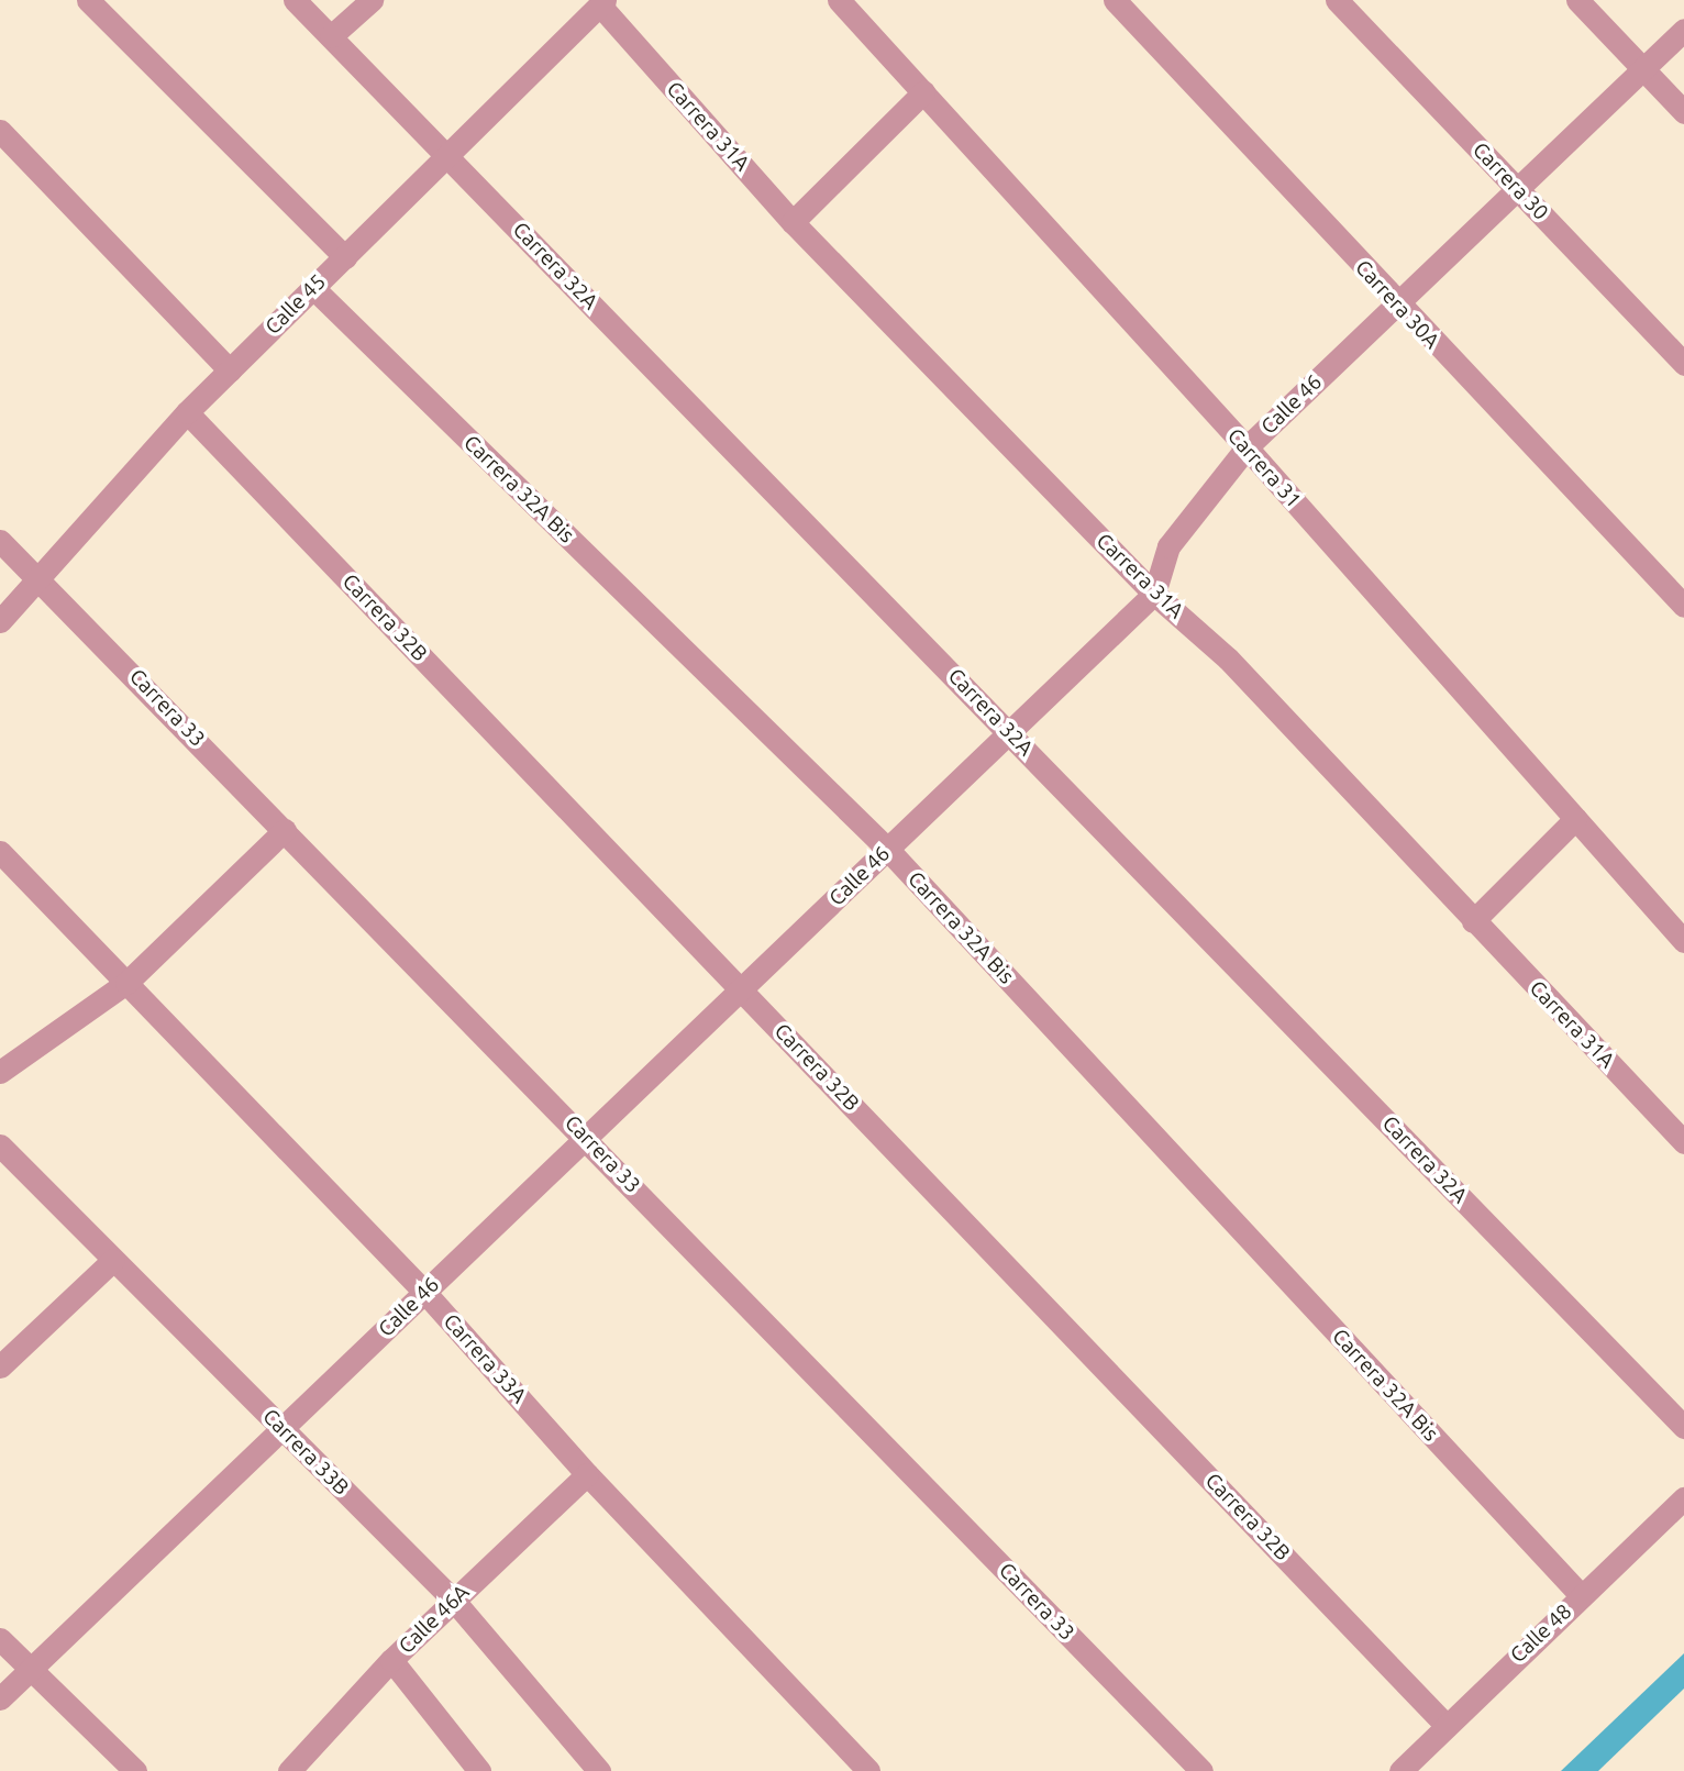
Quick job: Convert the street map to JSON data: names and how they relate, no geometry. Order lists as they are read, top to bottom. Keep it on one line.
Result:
{"streets":{"street":["Carrera 31A","Carrera 30","Carrera 32A","Calle 45","Carrera 30A","Calle 46","Carrera 31","Carrera 32A Bis","Carrera 32B","Carrera 33","Carrera 33A","Carrera 33B","Calle 46A","Calle 48"]},"crossings":[["Carrera 31A","Calle 45"],["Carrera 31A","Calle 46"],["Carrera 30","Calle 46"],["Carrera 32A","Calle 45"],["Carrera 32A","Calle 46"],["Calle 45","Carrera 32A Bis"],["Calle 45","Carrera 32B"],["Calle 45","Carrera 33"],["Carrera 30A","Calle 46"],["Calle 46","Carrera 31"],["Calle 46","Carrera 32A Bis"],["Calle 46","Carrera 32B"],["Calle 46","Carrera 33"],["Calle 46","Carrera 33A"],["Calle 46","Carrera 33B"],["Carrera 32A Bis","Calle 48"],["Carrera 32B","Calle 48"],["Carrera 33A","Calle 46A"],["Carrera 33B","Calle 46A"]]}
